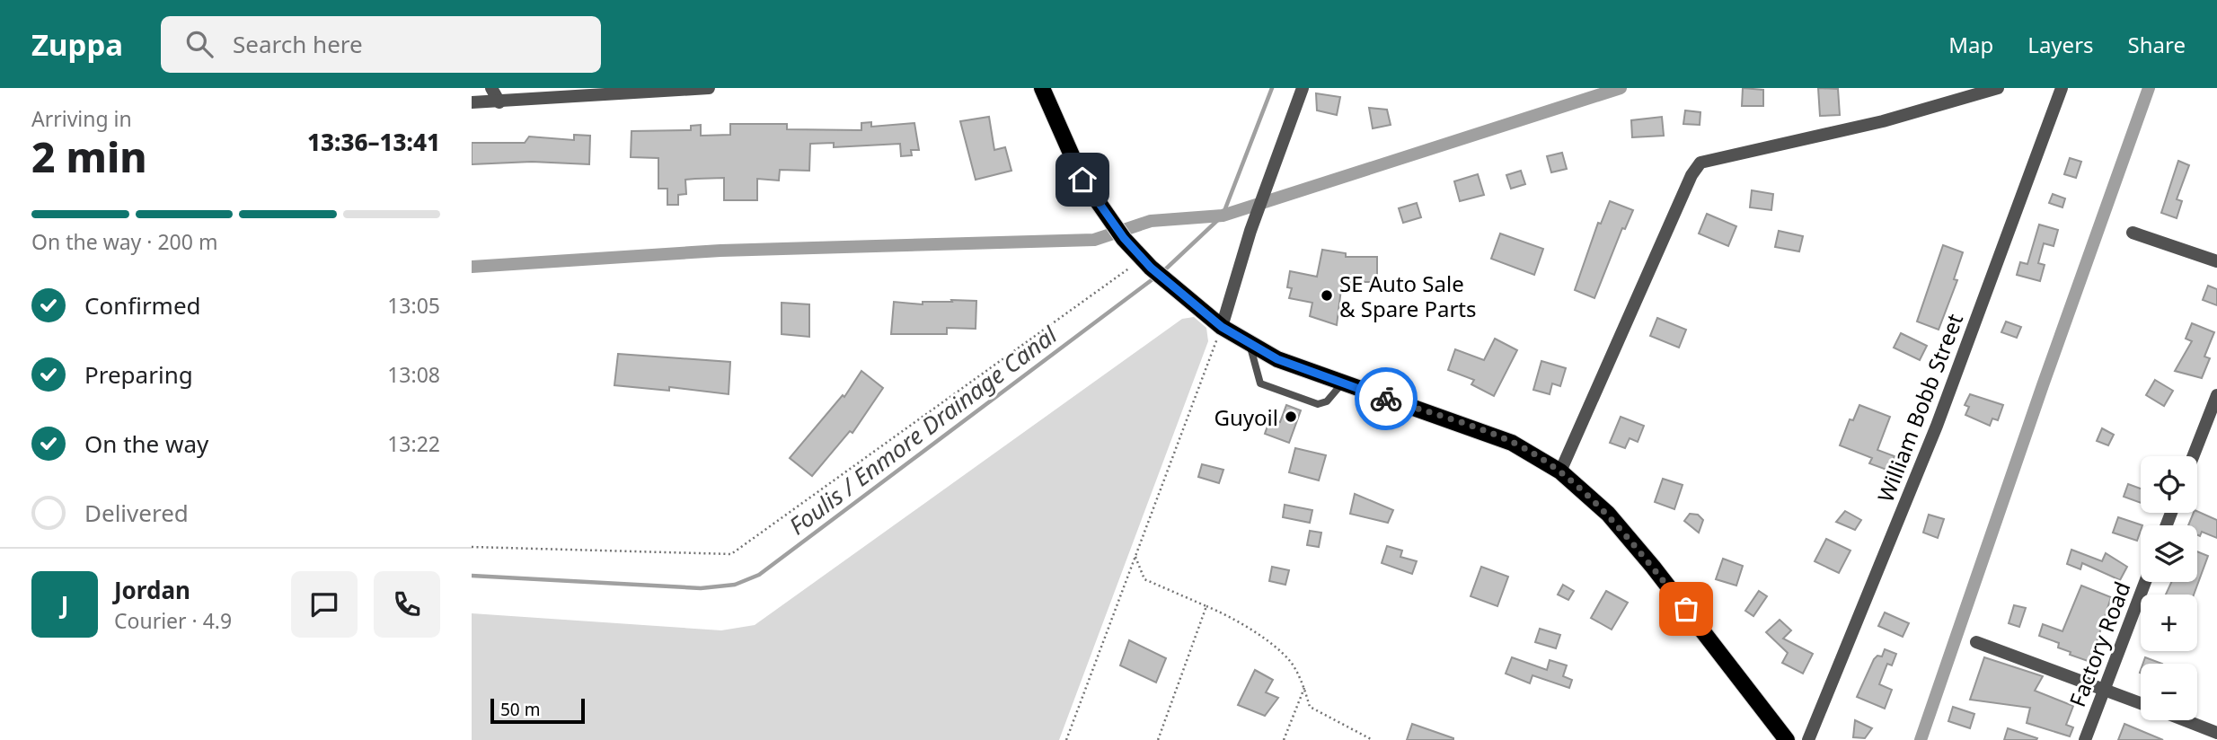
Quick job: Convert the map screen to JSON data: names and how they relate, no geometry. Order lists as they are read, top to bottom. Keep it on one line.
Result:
{"streets":{"street":["William Bobb Street","Factory Road"]},"water":["Foulis / Enmore Drainage Canal"],"places":["SE Auto Sale & Spare Parts","Guyoil"],"scale_bar":"50 m","page":{"header":"Zuppa","search":"Search here","nav":["Map","Layers","Share"],"heading":["2 min","Arriving in","13:36–13:41"],"panel":["Jordan","Courier · 4.9"],"bar":"On the way · 200 m","list":[["Confirmed","13:05"],["Preparing","13:08"],["On the way","13:22"],"Delivered"],"map_buttons":["+","−"],"round":"J","scale":"50 m"}}
